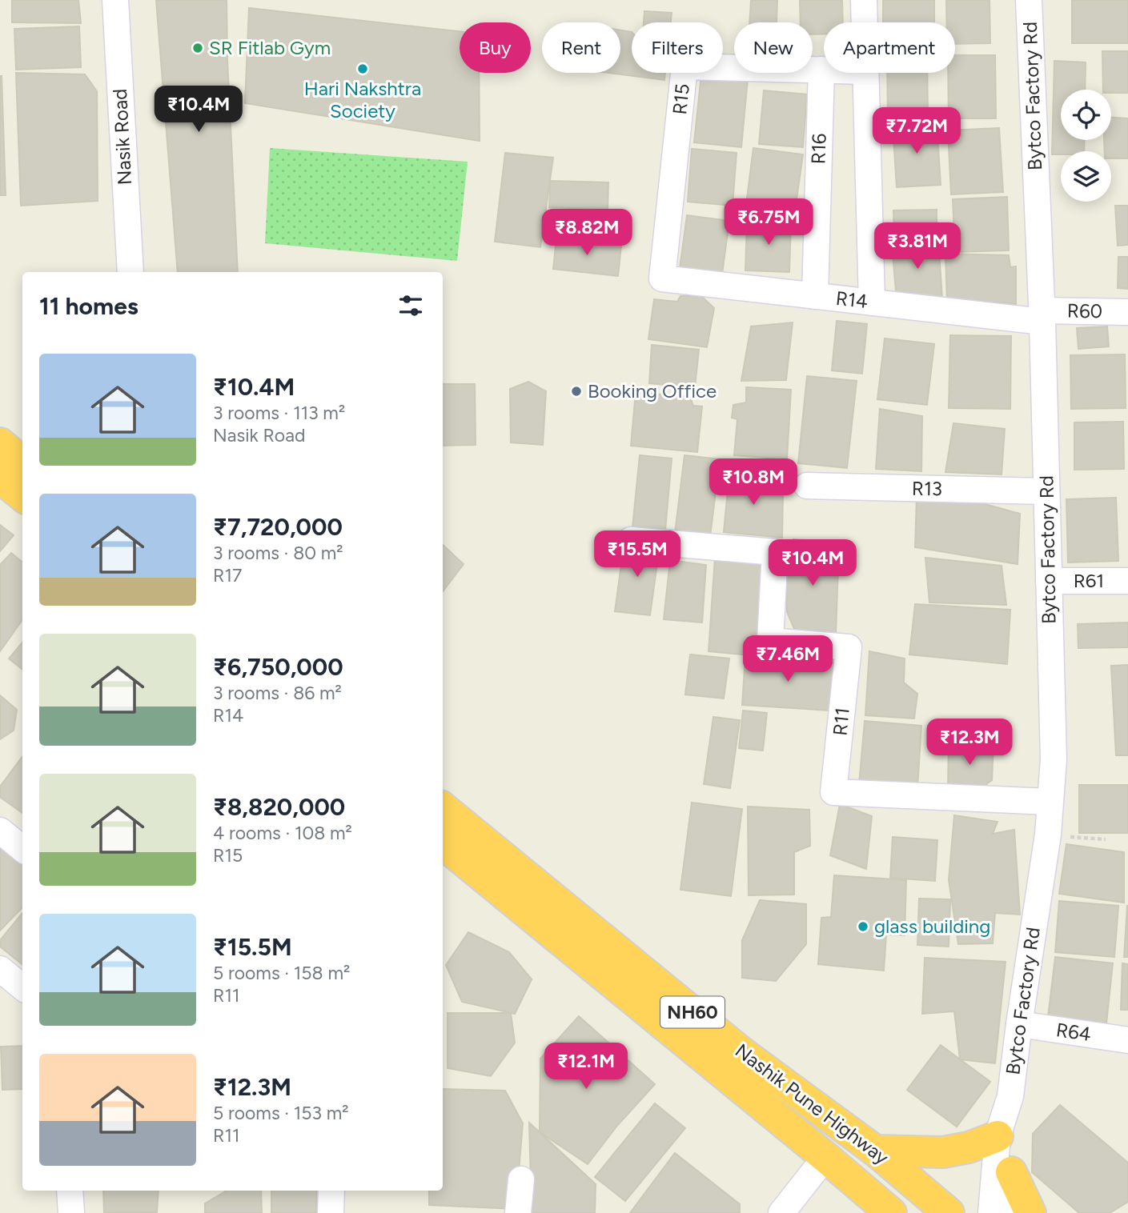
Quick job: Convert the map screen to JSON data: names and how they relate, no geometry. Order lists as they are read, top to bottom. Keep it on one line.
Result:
{"streets":{"highway":["NH60","Nashik Pune Highway"],"street":["Bytco Factory Rd","R15","Nasik Road","R16","R14","R60","R13","R61","R11","R64"]},"crossings":[["Bytco Factory Rd","R14"],["Bytco Factory Rd","R60"],["Bytco Factory Rd","R13"],["Bytco Factory Rd","R61"],["Bytco Factory Rd","R11"],["Bytco Factory Rd","R64"],["R15","R16"],["R15","R14"],["R16","R14"],["R14","R60"]],"places":["SR Fitlab Gym","Hari Nakshtra Society","Booking Office","glass building"],"page":{"chip":["Buy","Rent","Filters","New","Apartment"],"price":["₹10.4M","₹7.72M","₹6.75M","₹8.82M","₹3.81M","₹10.8M","₹15.5M","₹10.4M","₹7.46M","₹12.3M","₹12.1M"],"heading":"11 homes","list":[{"name":"₹10.4M","note":"3 rooms · 113 m² · Nasik Road"},{"name":"₹7,720,000","note":"3 rooms · 80 m² · R17"},{"name":"₹6,750,000","note":"3 rooms · 86 m² · R14"},{"name":"₹8,820,000","note":"4 rooms · 108 m² · R15"},{"name":"₹15.5M","note":"5 rooms · 158 m² · R11"},{"name":"₹12.3M","note":"5 rooms · 153 m² · R11"}]}}
